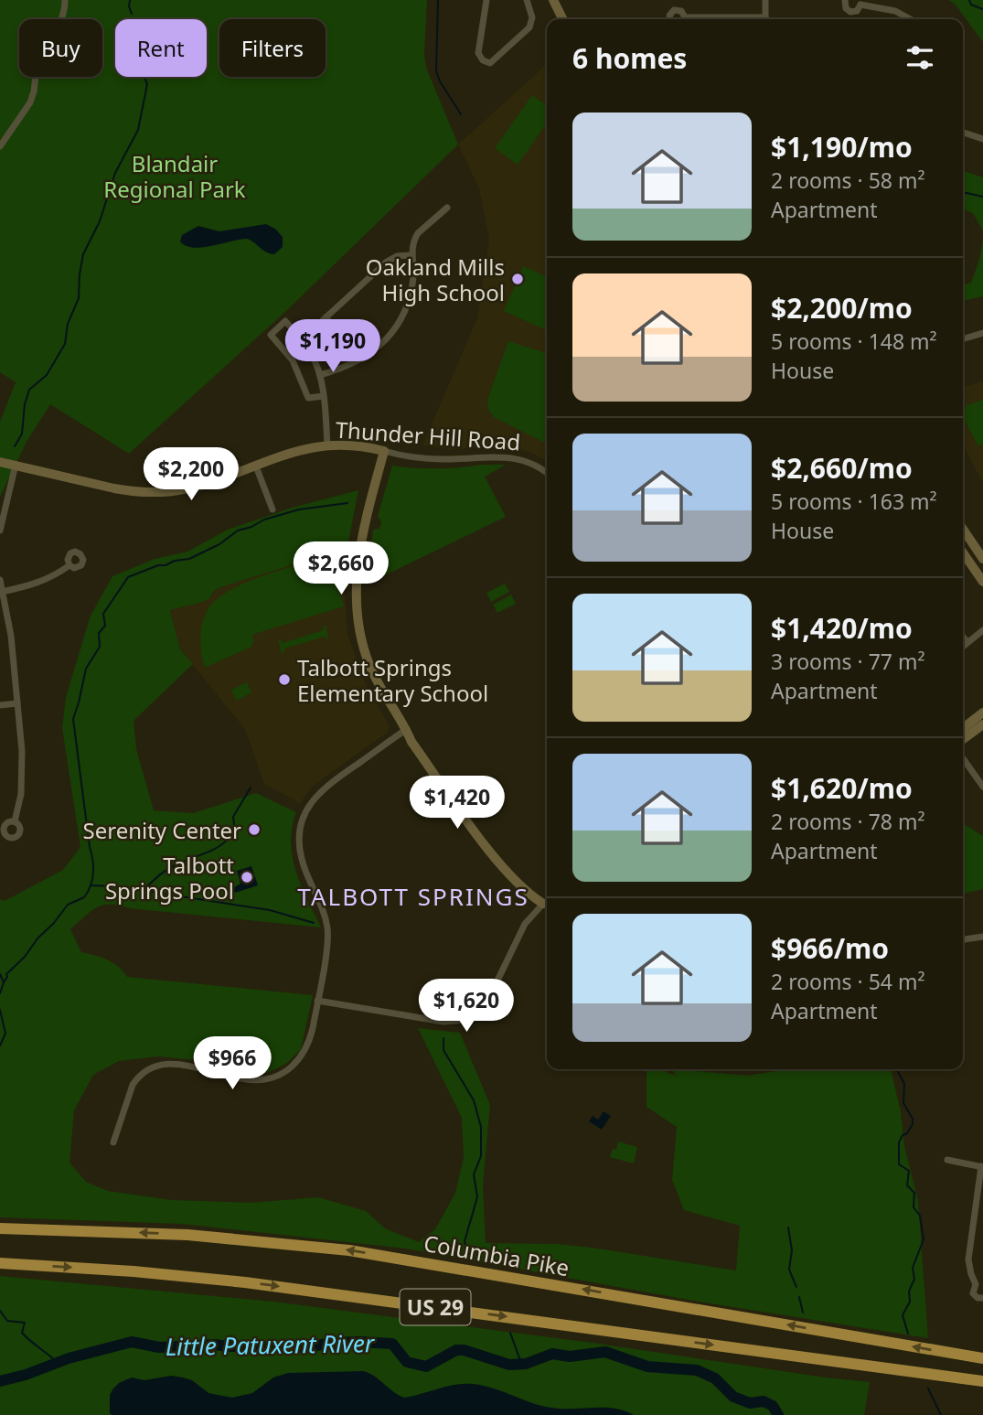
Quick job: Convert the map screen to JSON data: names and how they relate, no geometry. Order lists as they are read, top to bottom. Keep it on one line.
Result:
{"streets":{"highway":["Columbia Pike","US 29"],"street":["Thunder Hill Road"]},"districts":["TALBOTT SPRINGS"],"water":["Little Patuxent River"],"parks":["Blandair Regional Park"],"places":["Oakland Mills High School","Talbott Springs Elementary School","Serenity Center","Talbott Springs Pool"],"page":{"chip":["Buy","Rent","Filters"],"heading":"6 homes","list":[{"name":"$1,190/mo","note":"2 rooms · 58 m² · Apartment"},{"name":"$2,200/mo","note":"5 rooms · 148 m² · House"},{"name":"$2,660/mo","note":"5 rooms · 163 m² · House"},{"name":"$1,420/mo","note":"3 rooms · 77 m² · Apartment"},{"name":"$1,620/mo","note":"2 rooms · 78 m² · Apartment"},{"name":"$966/mo","note":"2 rooms · 54 m² · Apartment"}],"price":["$1,190","$2,200","$2,660","$1,420","$1,620","$966"]}}
